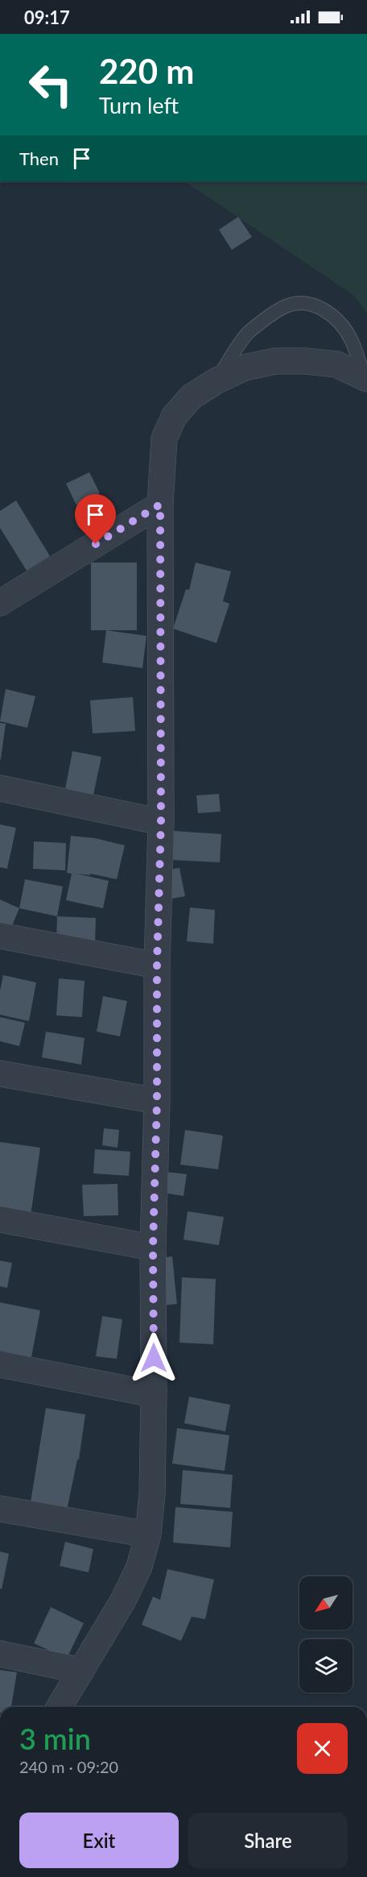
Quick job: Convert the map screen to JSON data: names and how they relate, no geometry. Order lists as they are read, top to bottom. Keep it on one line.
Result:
{"north":"bottom left","page":{"status":"09:17","turn":["220 m","Turn left"],"then":"Then","heading":["3 min","240 m · 09:20"],"buttons":["Exit","Share"]}}
